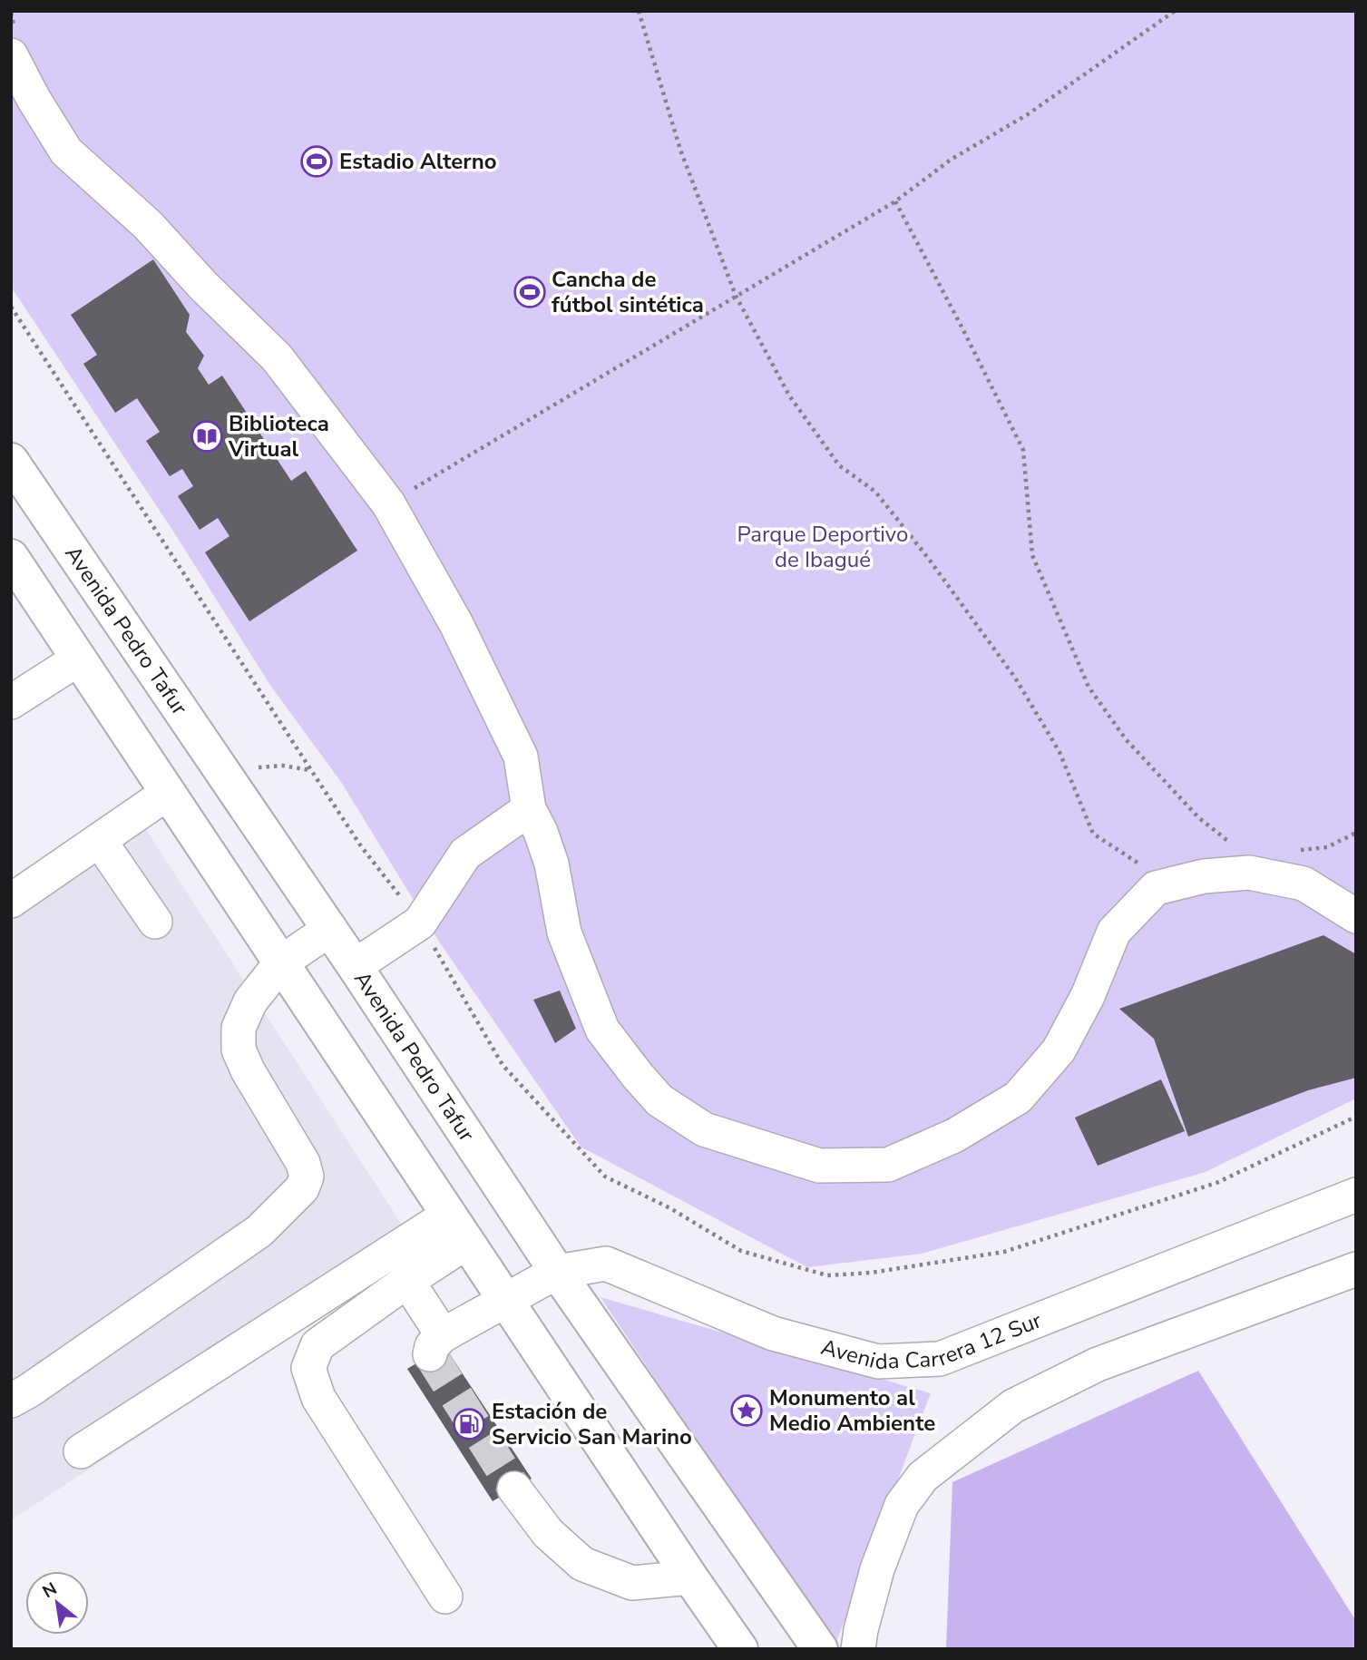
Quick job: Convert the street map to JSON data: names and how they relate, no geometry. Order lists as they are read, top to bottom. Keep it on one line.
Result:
{"streets":{"main road":["Avenida Pedro Tafur"],"street":["Avenida Carrera 12 Sur"]},"crossings":[["Avenida Pedro Tafur","Avenida Carrera 12 Sur"]],"parks":["Parque Deportivo de Ibagué"],"places":{"sports":["Estadio Alterno","Cancha de fútbol sintética"],"library":["Biblioteca Virtual"],"place":["Monumento al Medio Ambiente"],"fuel station":["Estación de Servicio San Marino"]},"north":"top left"}
